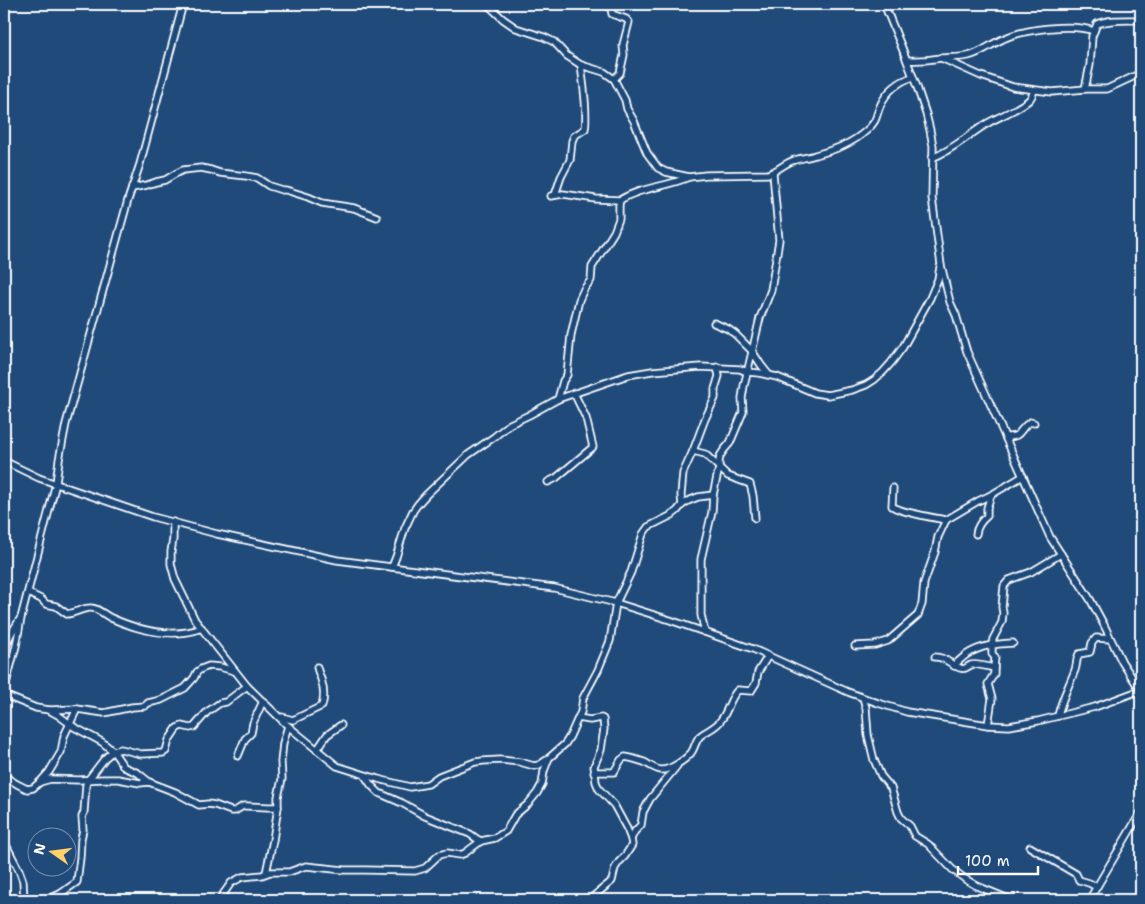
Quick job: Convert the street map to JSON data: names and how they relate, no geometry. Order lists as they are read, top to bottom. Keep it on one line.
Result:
{"scale_bar":"100 m","north":"left"}
